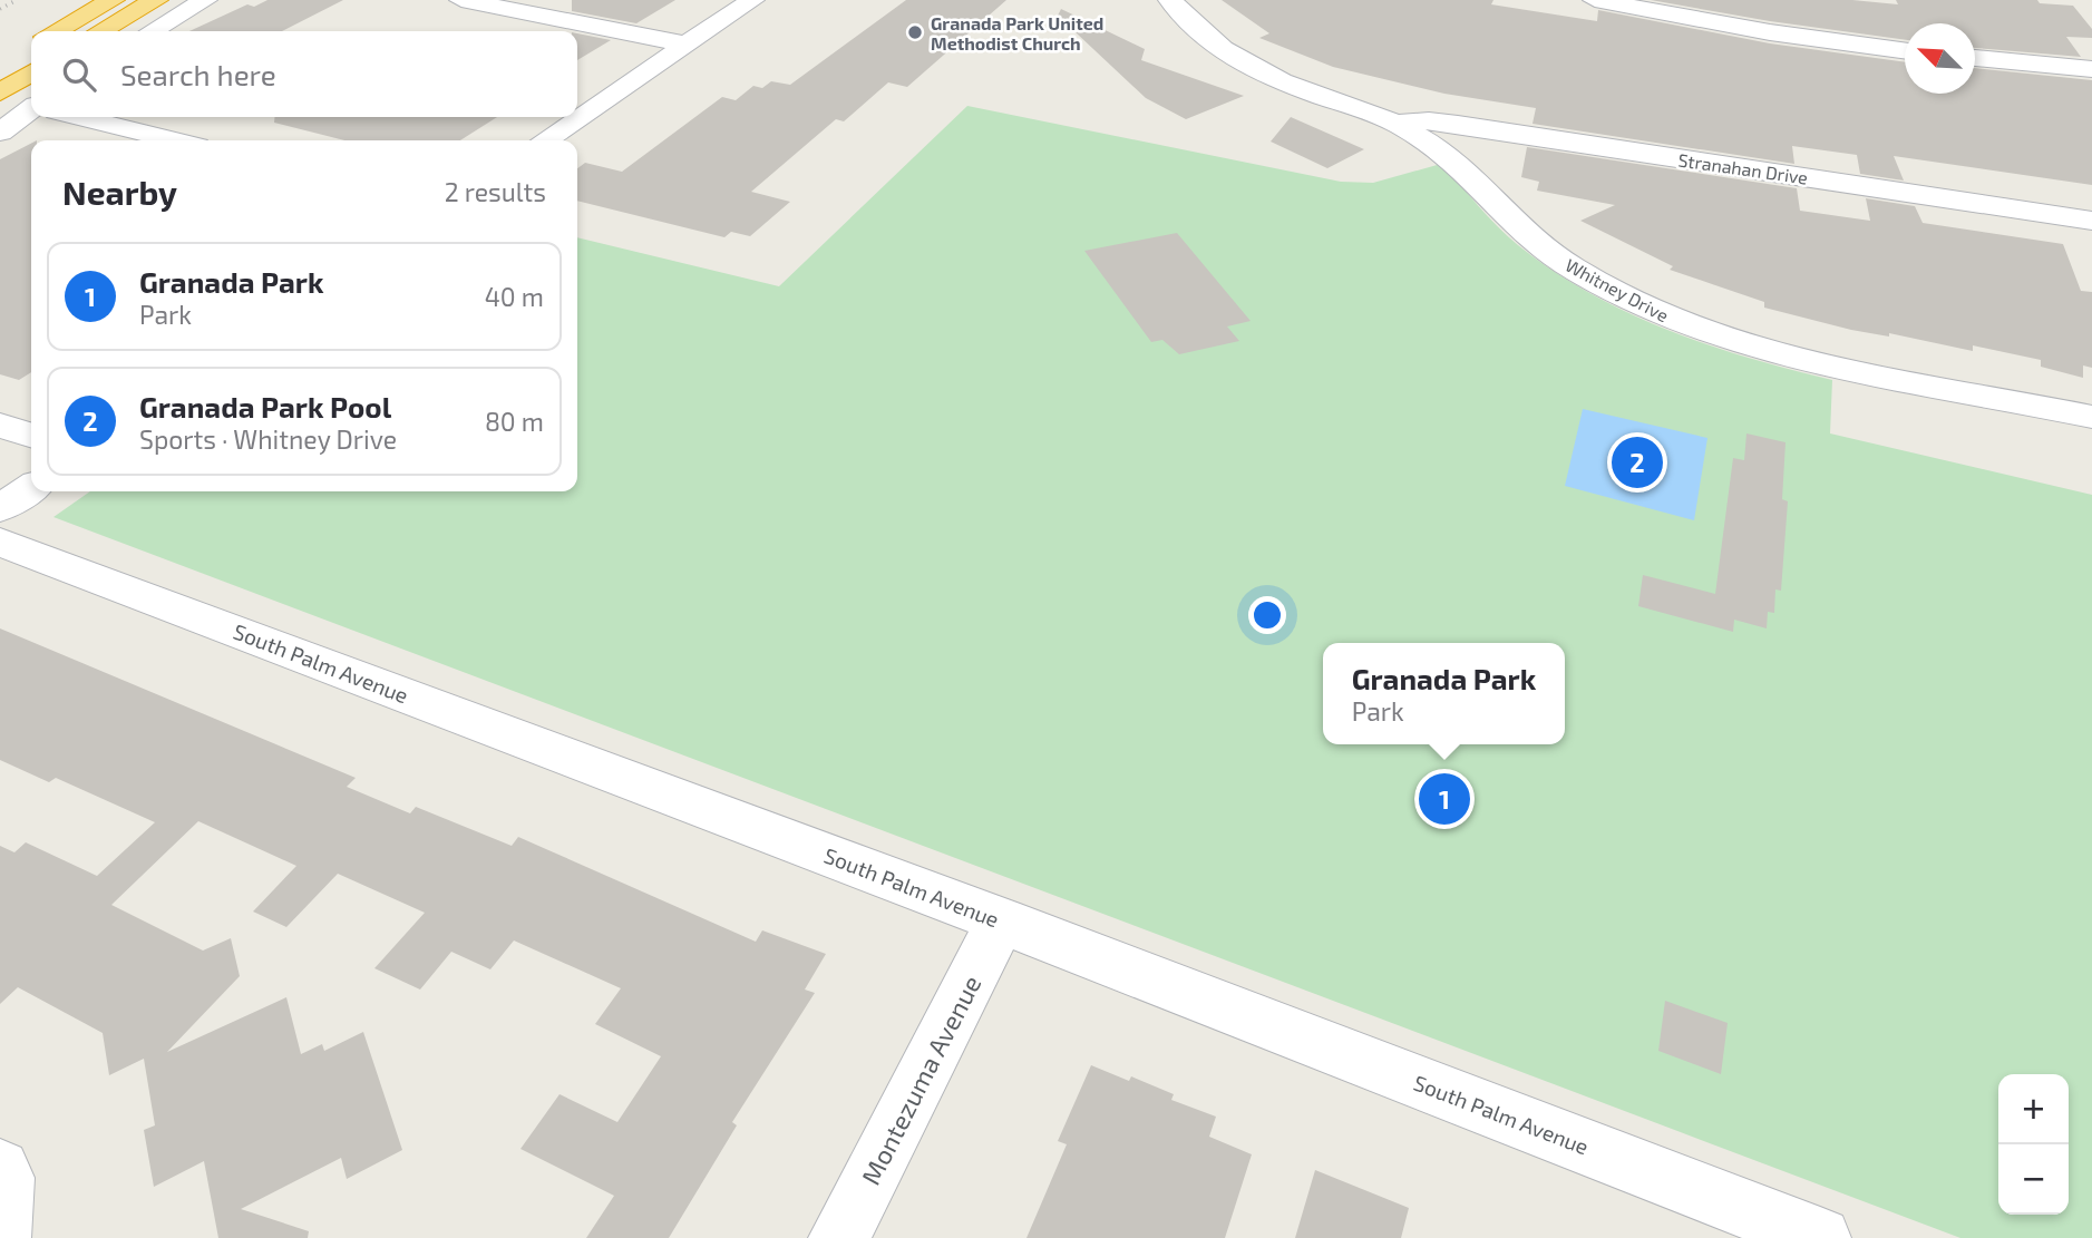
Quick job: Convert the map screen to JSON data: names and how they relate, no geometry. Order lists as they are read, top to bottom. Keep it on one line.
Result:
{"streets":{"street":["Stranahan Drive","Whitney Drive","South Palm Avenue","Montezuma Avenue"]},"crossings":[["Stranahan Drive","Whitney Drive"],["South Palm Avenue","Montezuma Avenue"]],"places":["Granada Park United Methodist Church"],"north":"top left","page":{"search":"Search here","heading":["Nearby","2 results"],"list":[{"mark":"1","name":"Granada Park","note":"Park","value":"40 m"},{"mark":"2","name":"Granada Park Pool","note":"Sports · Whitney Drive","value":"80 m"}],"pins":["2","1"],"popup":["Granada Park","Park"],"map_buttons":["+","−"]}}
